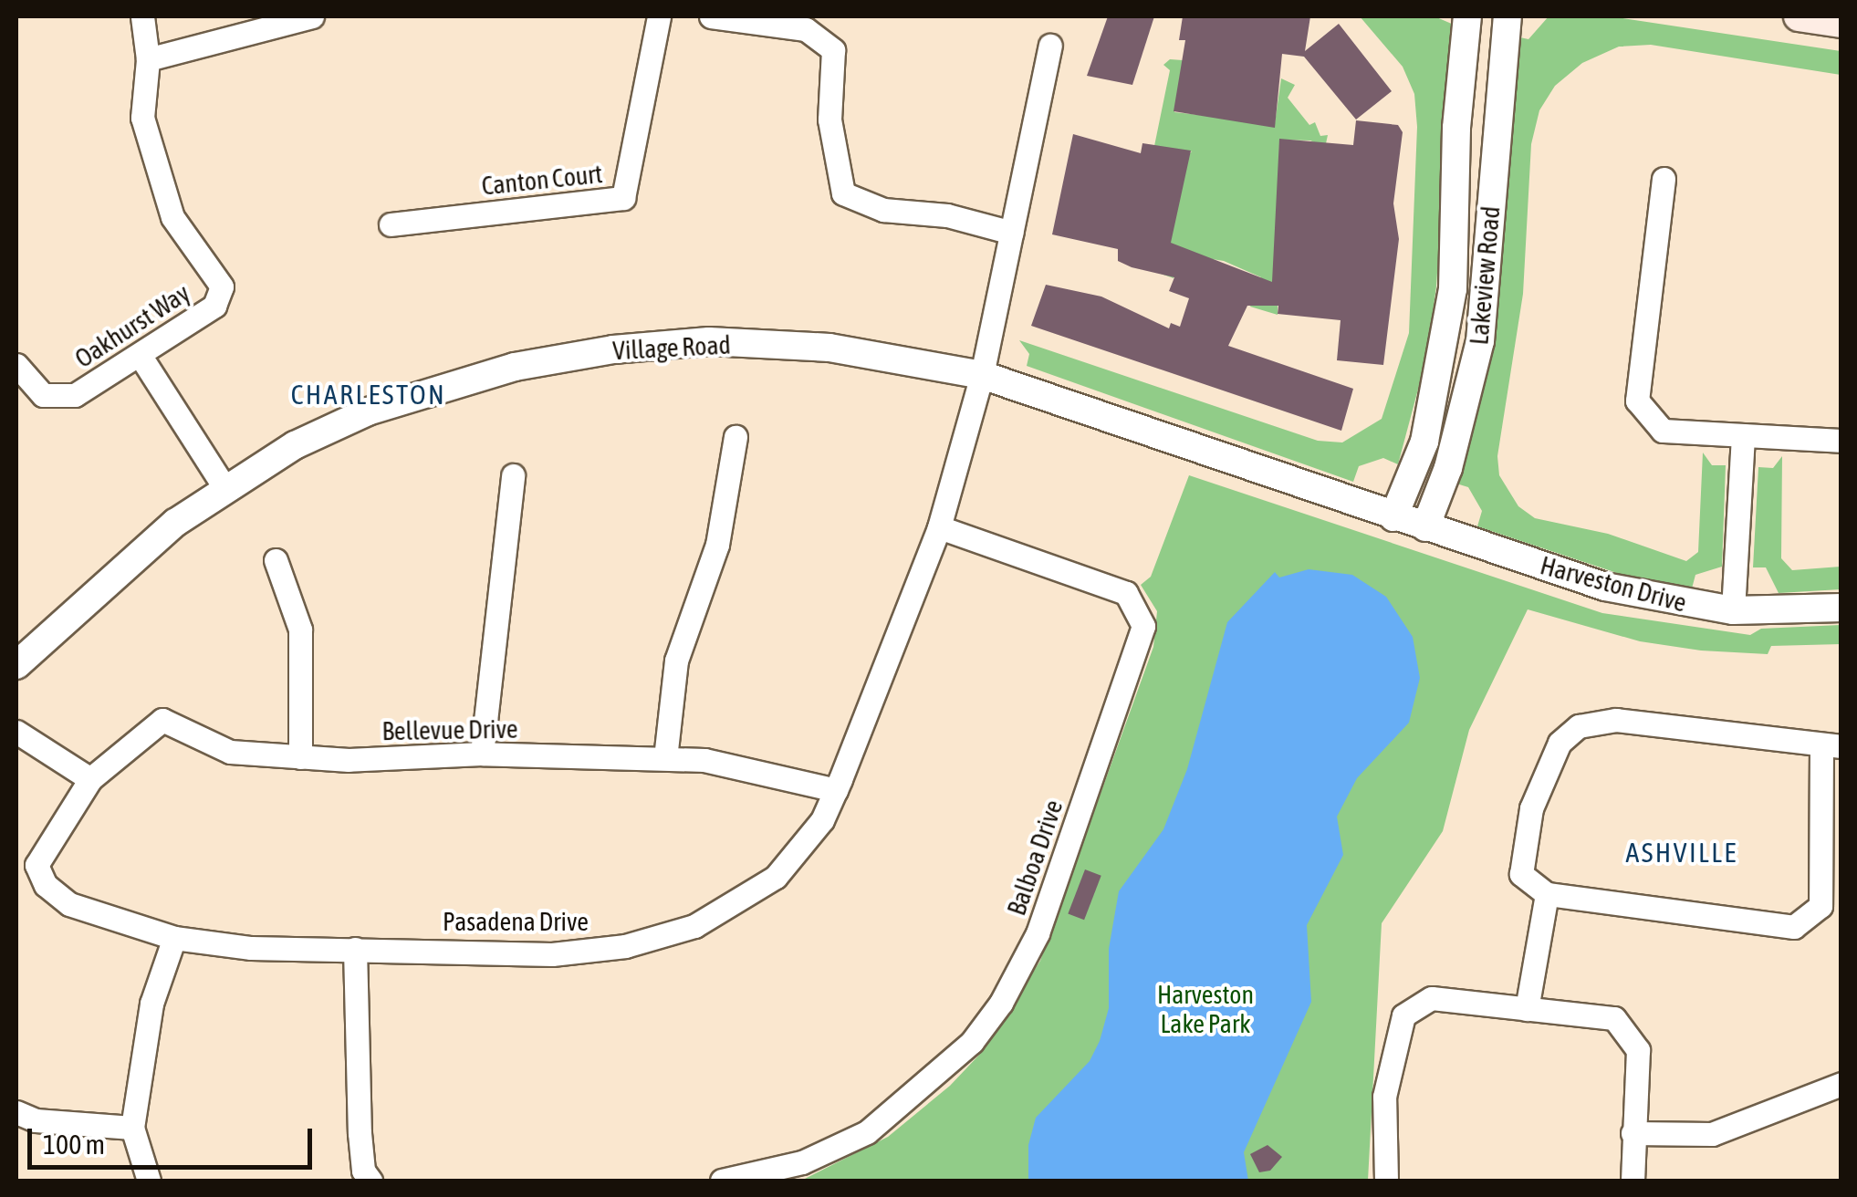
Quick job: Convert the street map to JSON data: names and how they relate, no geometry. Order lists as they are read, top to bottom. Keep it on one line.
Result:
{"streets":{"street":["Canton Court","Lakeview Road","Oakhurst Way","Village Road","Harveston Drive","Bellevue Drive","Balboa Drive","Pasadena Drive"]},"crossings":[["Lakeview Road","Village Road"],["Lakeview Road","Harveston Drive"],["Village Road","Harveston Drive"],["Village Road","Pasadena Drive"],["Bellevue Drive","Pasadena Drive"],["Balboa Drive","Pasadena Drive"]],"districts":["CHARLESTON","ASHVILLE"],"parks":["Harveston Lake Park"],"scale_bar":"100 m"}
